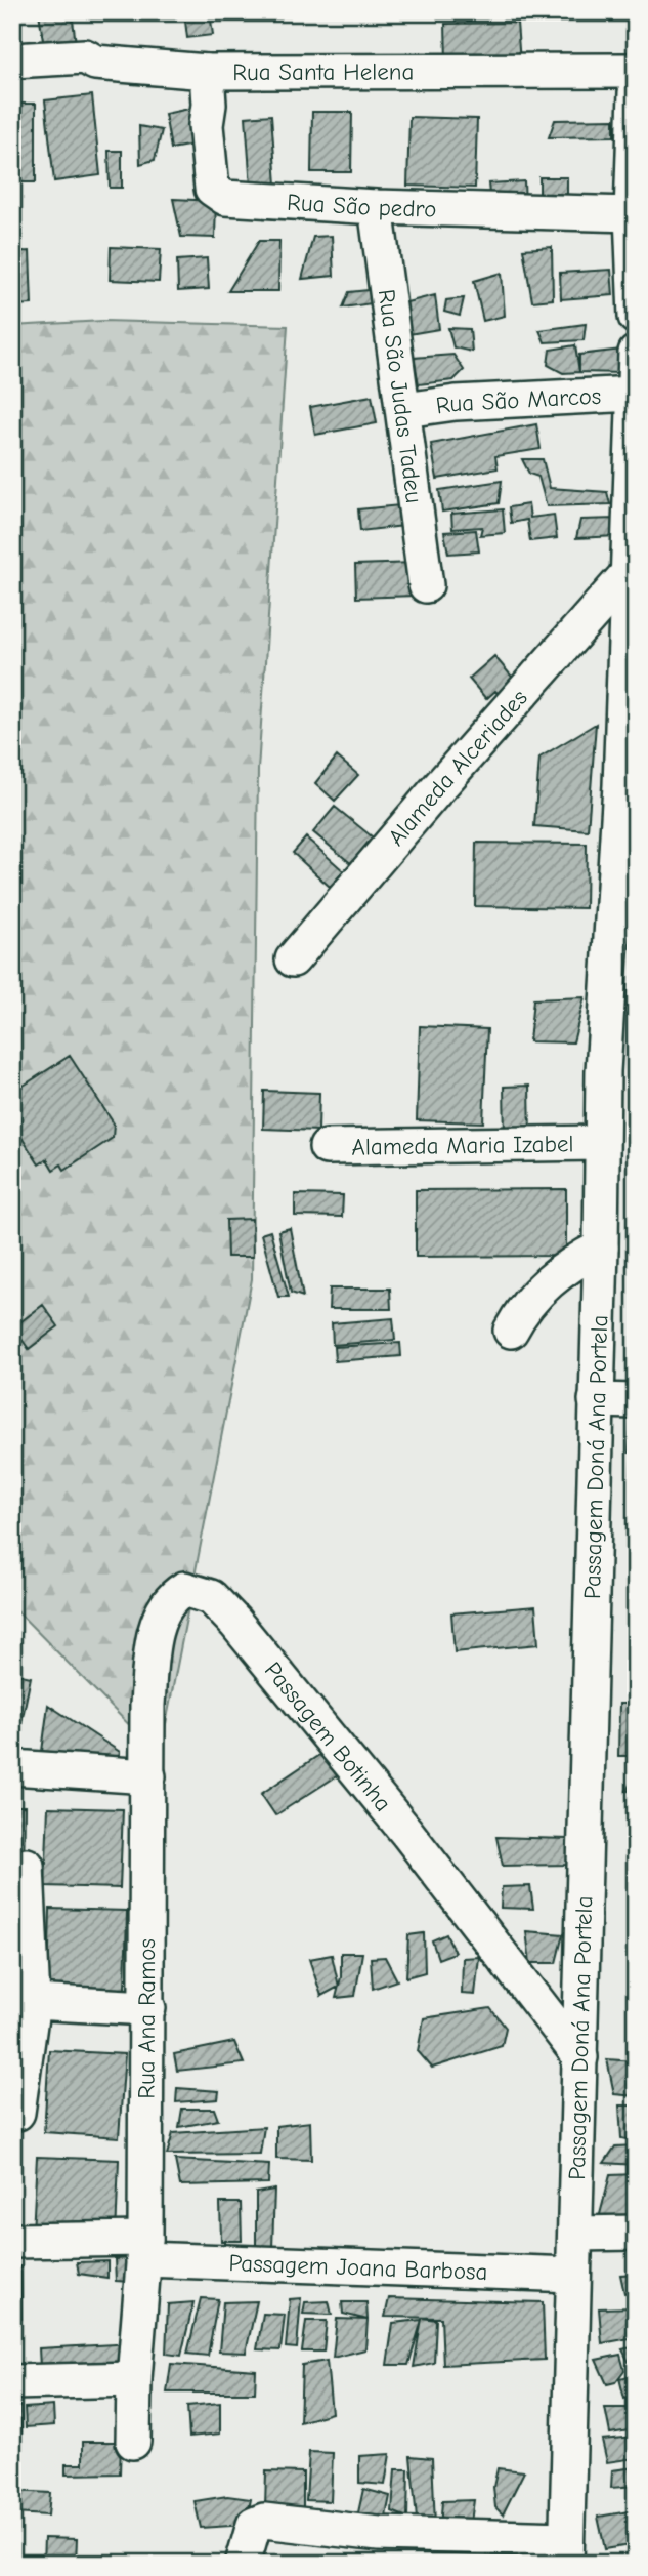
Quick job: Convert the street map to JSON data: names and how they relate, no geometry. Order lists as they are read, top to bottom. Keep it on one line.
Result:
{"streets":{"street":["Rua Santa Helena","Rua São pedro","Rua São Judas Tadeu","Rua São Marcos","Alameda Alceriades","Alameda Maria Izabel","Passagem Doná Ana Portela","Passagem Botinha","Rua Ana Ramos","Passagem Joana Barbosa"]},"crossings":[["Rua Santa Helena","Rua São pedro"],["Rua São pedro","Rua São Judas Tadeu"],["Rua São Judas Tadeu","Rua São Marcos"],["Rua São Marcos","Passagem Doná Ana Portela"],["Alameda Alceriades","Passagem Doná Ana Portela"],["Alameda Maria Izabel","Passagem Doná Ana Portela"],["Passagem Doná Ana Portela","Passagem Botinha"],["Passagem Doná Ana Portela","Passagem Joana Barbosa"],["Passagem Botinha","Rua Ana Ramos"],["Rua Ana Ramos","Passagem Joana Barbosa"]]}
